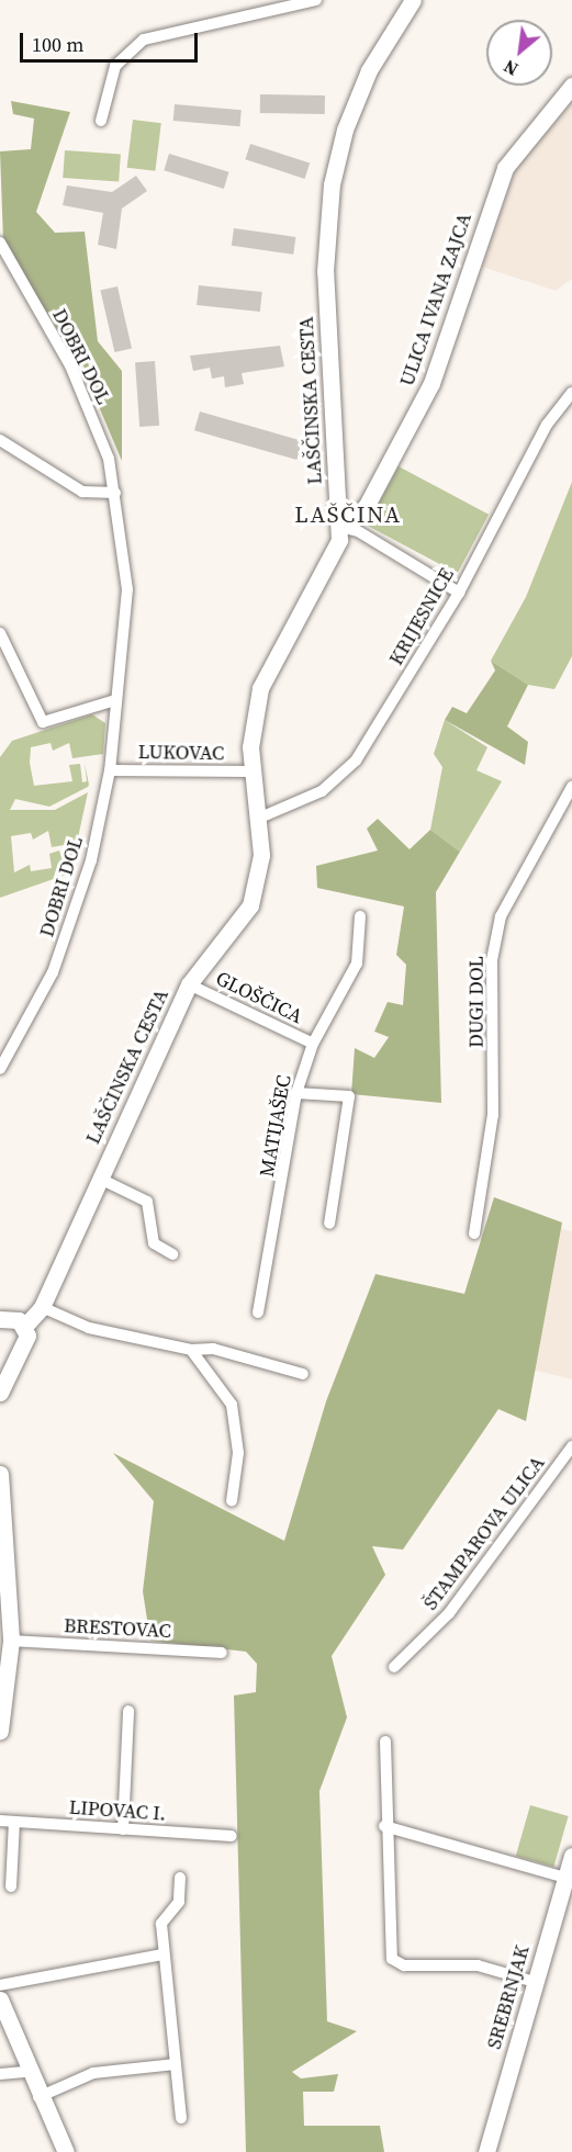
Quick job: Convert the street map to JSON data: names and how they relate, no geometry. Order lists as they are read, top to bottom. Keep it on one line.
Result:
{"streets":{"main road":["ULICA IVANA ZAJCA","LAŠČINSKA CESTA","SREBRNJAK"],"street":["DOBRI DOL","KRIJESNICE","LUKOVAC","GLOŠČICA","DUGI DOL","MATIJAŠEC","ŠTAMPAROVA ULICA","BRESTOVAC","LIPOVAC I."]},"crossings":[["ULICA IVANA ZAJCA","LAŠČINSKA CESTA"],["DOBRI DOL","LUKOVAC"],["LAŠČINSKA CESTA","KRIJESNICE"],["LAŠČINSKA CESTA","LUKOVAC"],["LAŠČINSKA CESTA","GLOŠČICA"],["GLOŠČICA","MATIJAŠEC"]],"districts":["LAŠČINA"],"scale_bar":"100 m","north":"bottom left"}
